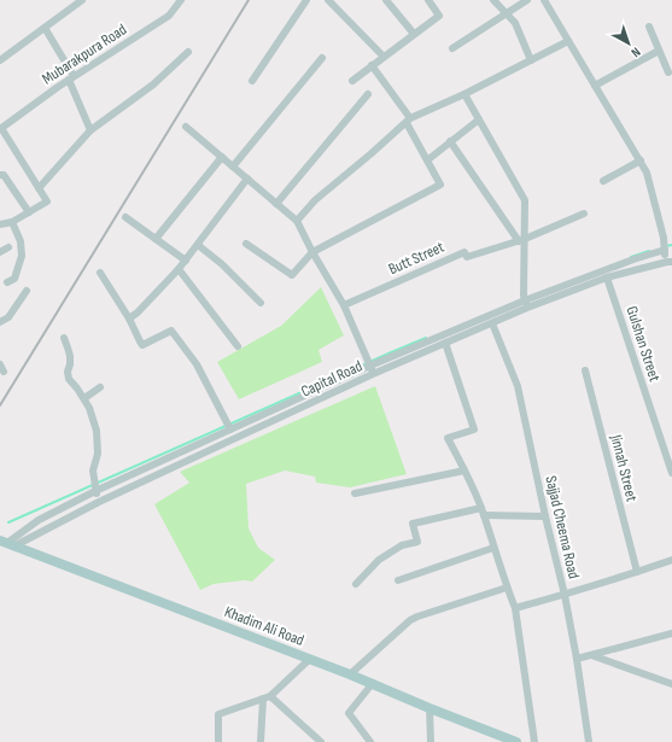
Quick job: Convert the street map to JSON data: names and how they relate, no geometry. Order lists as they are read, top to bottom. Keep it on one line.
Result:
{"streets":{"main road":["Khadim Ali Road"],"street":["Mubarakpura Road","Butt Street","Gulshan Street","Capital Road","Jinnah Street","Sajjad Cheema Road"]},"crossings":[["Gulshan Street","Capital Road"],["Capital Road","Sajjad Cheema Road"],["Capital Road","Khadim Ali Road"]],"north":"bottom right"}
